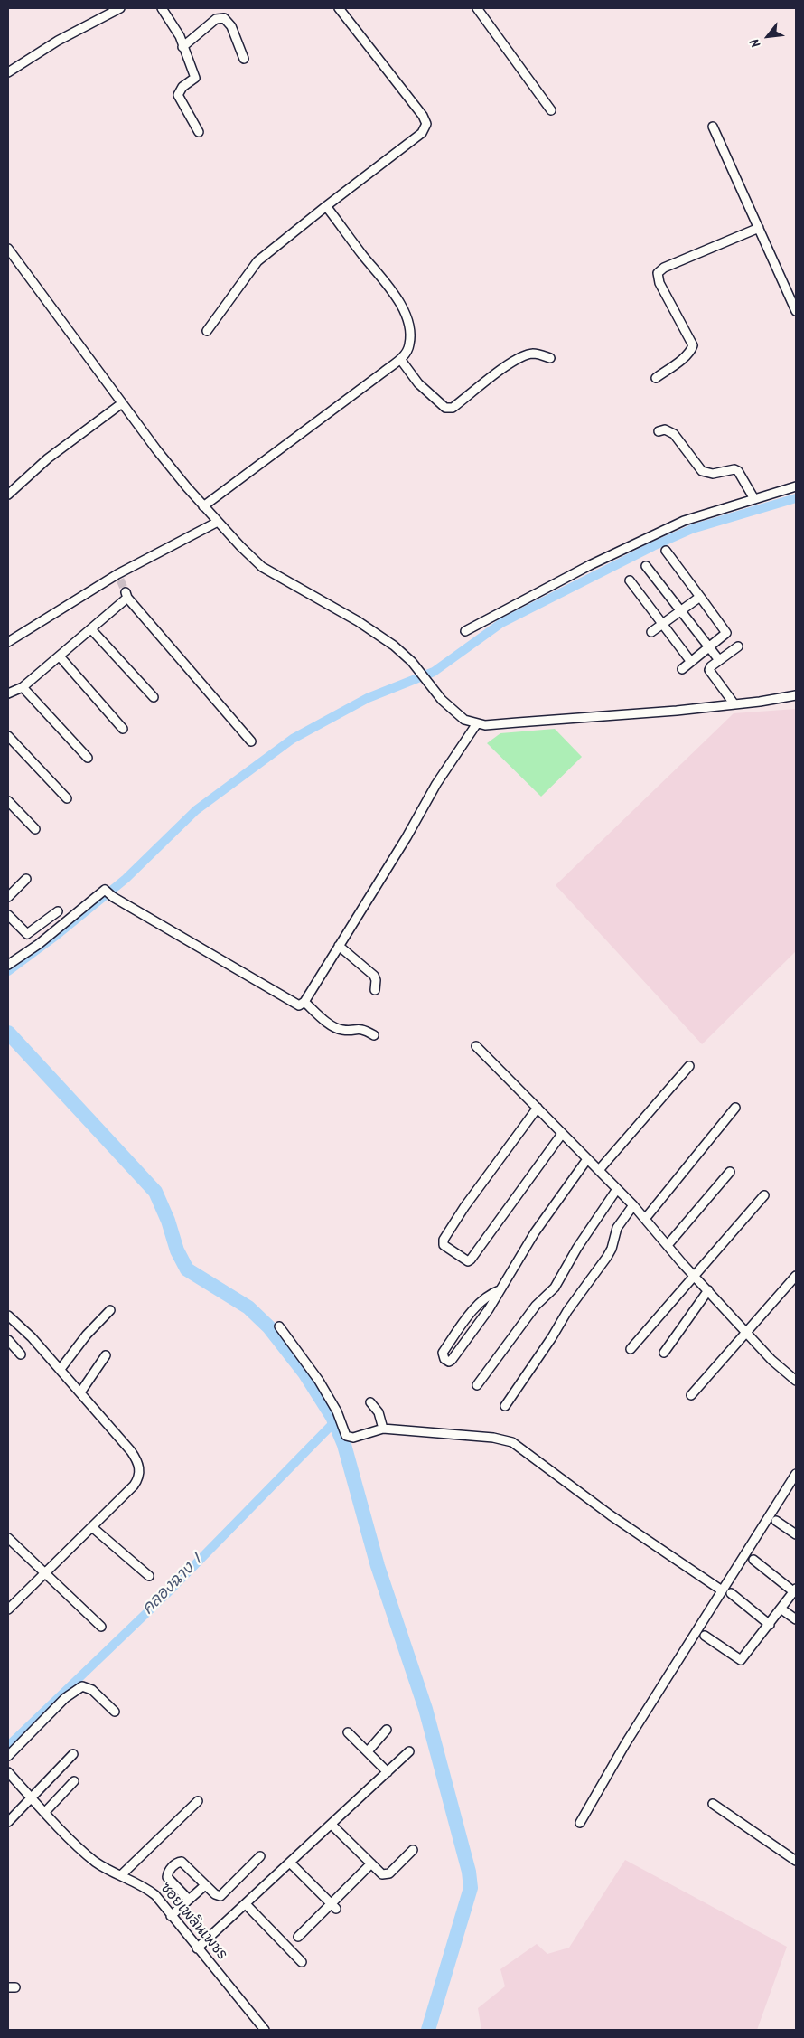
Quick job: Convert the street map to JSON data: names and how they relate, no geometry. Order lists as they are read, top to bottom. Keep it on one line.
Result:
{"streets":{"street":["ซอยเพลินเพชร"]},"water":["คลองฉาง 1"],"north":"bottom left"}
